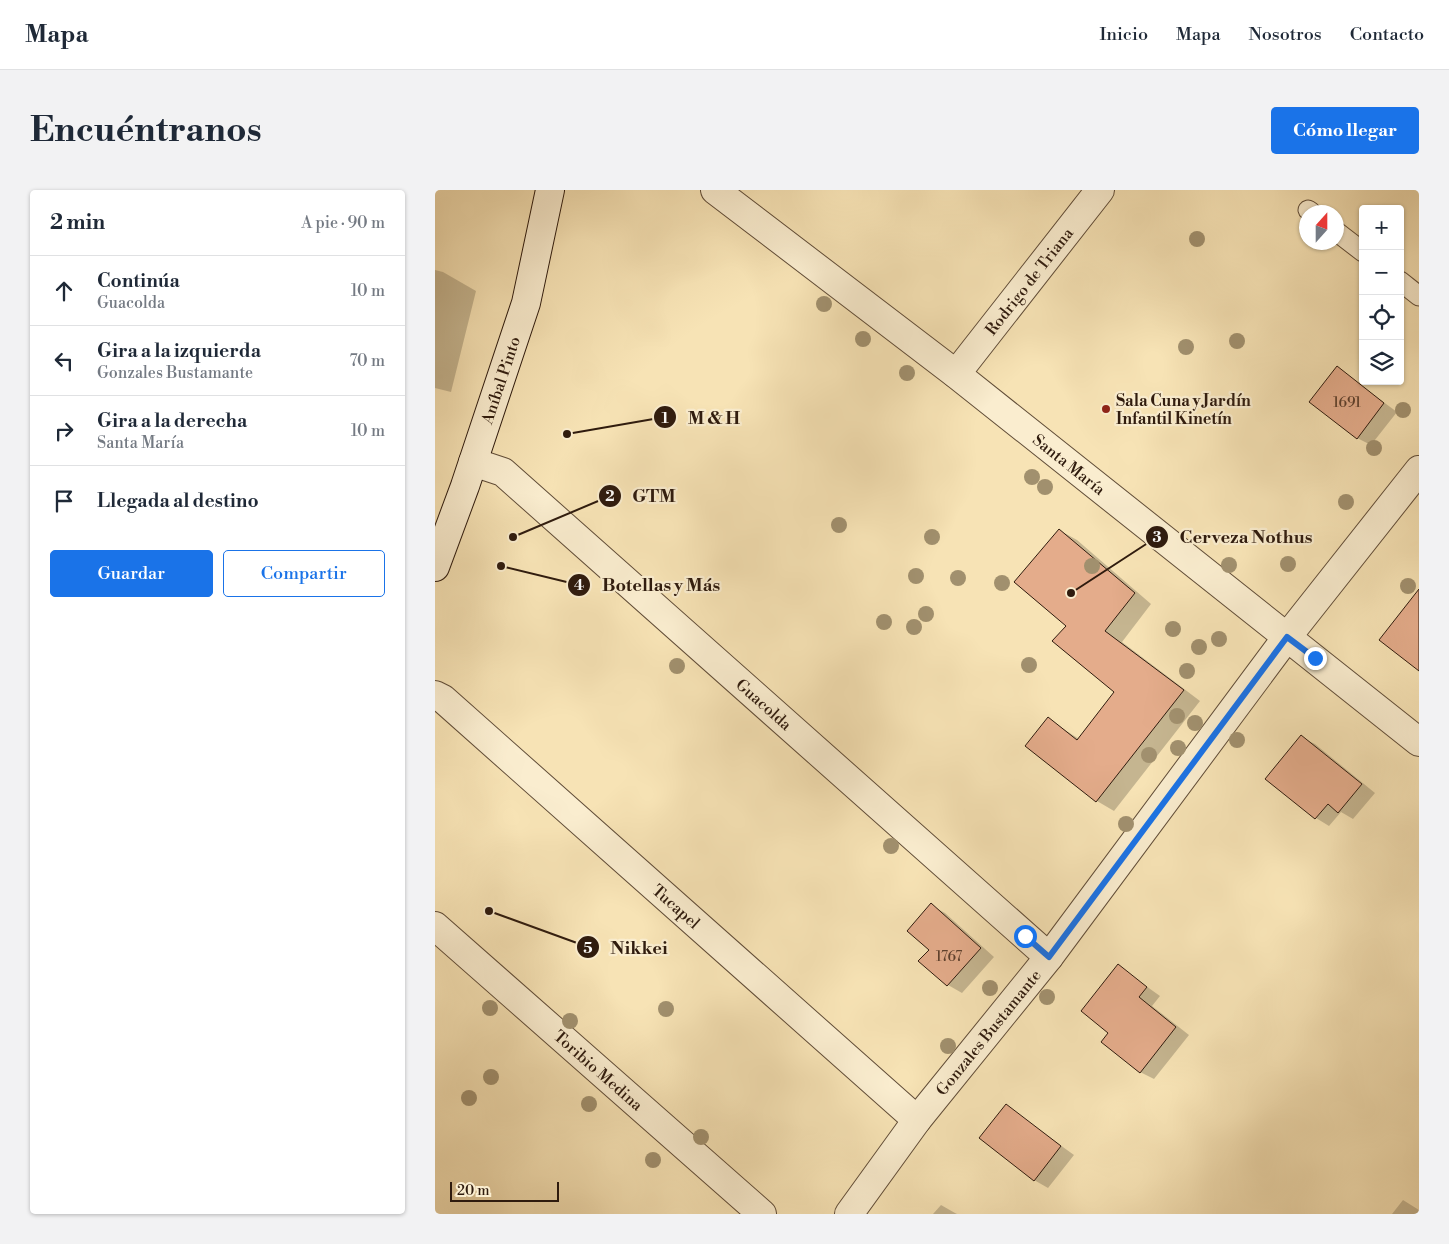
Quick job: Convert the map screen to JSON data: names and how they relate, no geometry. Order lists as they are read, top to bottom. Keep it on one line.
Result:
{"streets":{"street":["Rodrigo de Triana","Aníbal Pinto","Santa María","Guacolda","Tucapel","Gonzales Bustamante","Toribio Medina"]},"crossings":[["Rodrigo de Triana","Santa María"],["Aníbal Pinto","Guacolda"],["Santa María","Gonzales Bustamante"],["Guacolda","Gonzales Bustamante"],["Tucapel","Gonzales Bustamante"]],"places":["Sala Cuna y Jardín Infantil Kinetín","M & H","GTM","Botellas y Más","Cerveza Nothus","Nikkei"],"house_numbers":["1691","1767"],"scale_bar":"20 m","north":"top","page":{"header":"Mapa","nav":["Inicio","Mapa","Nosotros","Contacto"],"buttons":["Cómo llegar",["Guardar","Compartir"]],"title":"Encuéntranos","heading":["2 min","A pie · 90 m"],"map_buttons":["+","−"],"list":[["Continúa","Guacolda","10 m"],["Gira a la izquierda","Gonzales Bustamante","70 m"],["Gira a la derecha","Santa María","10 m"],"Llegada al destino"],"scale":"20 m"}}
